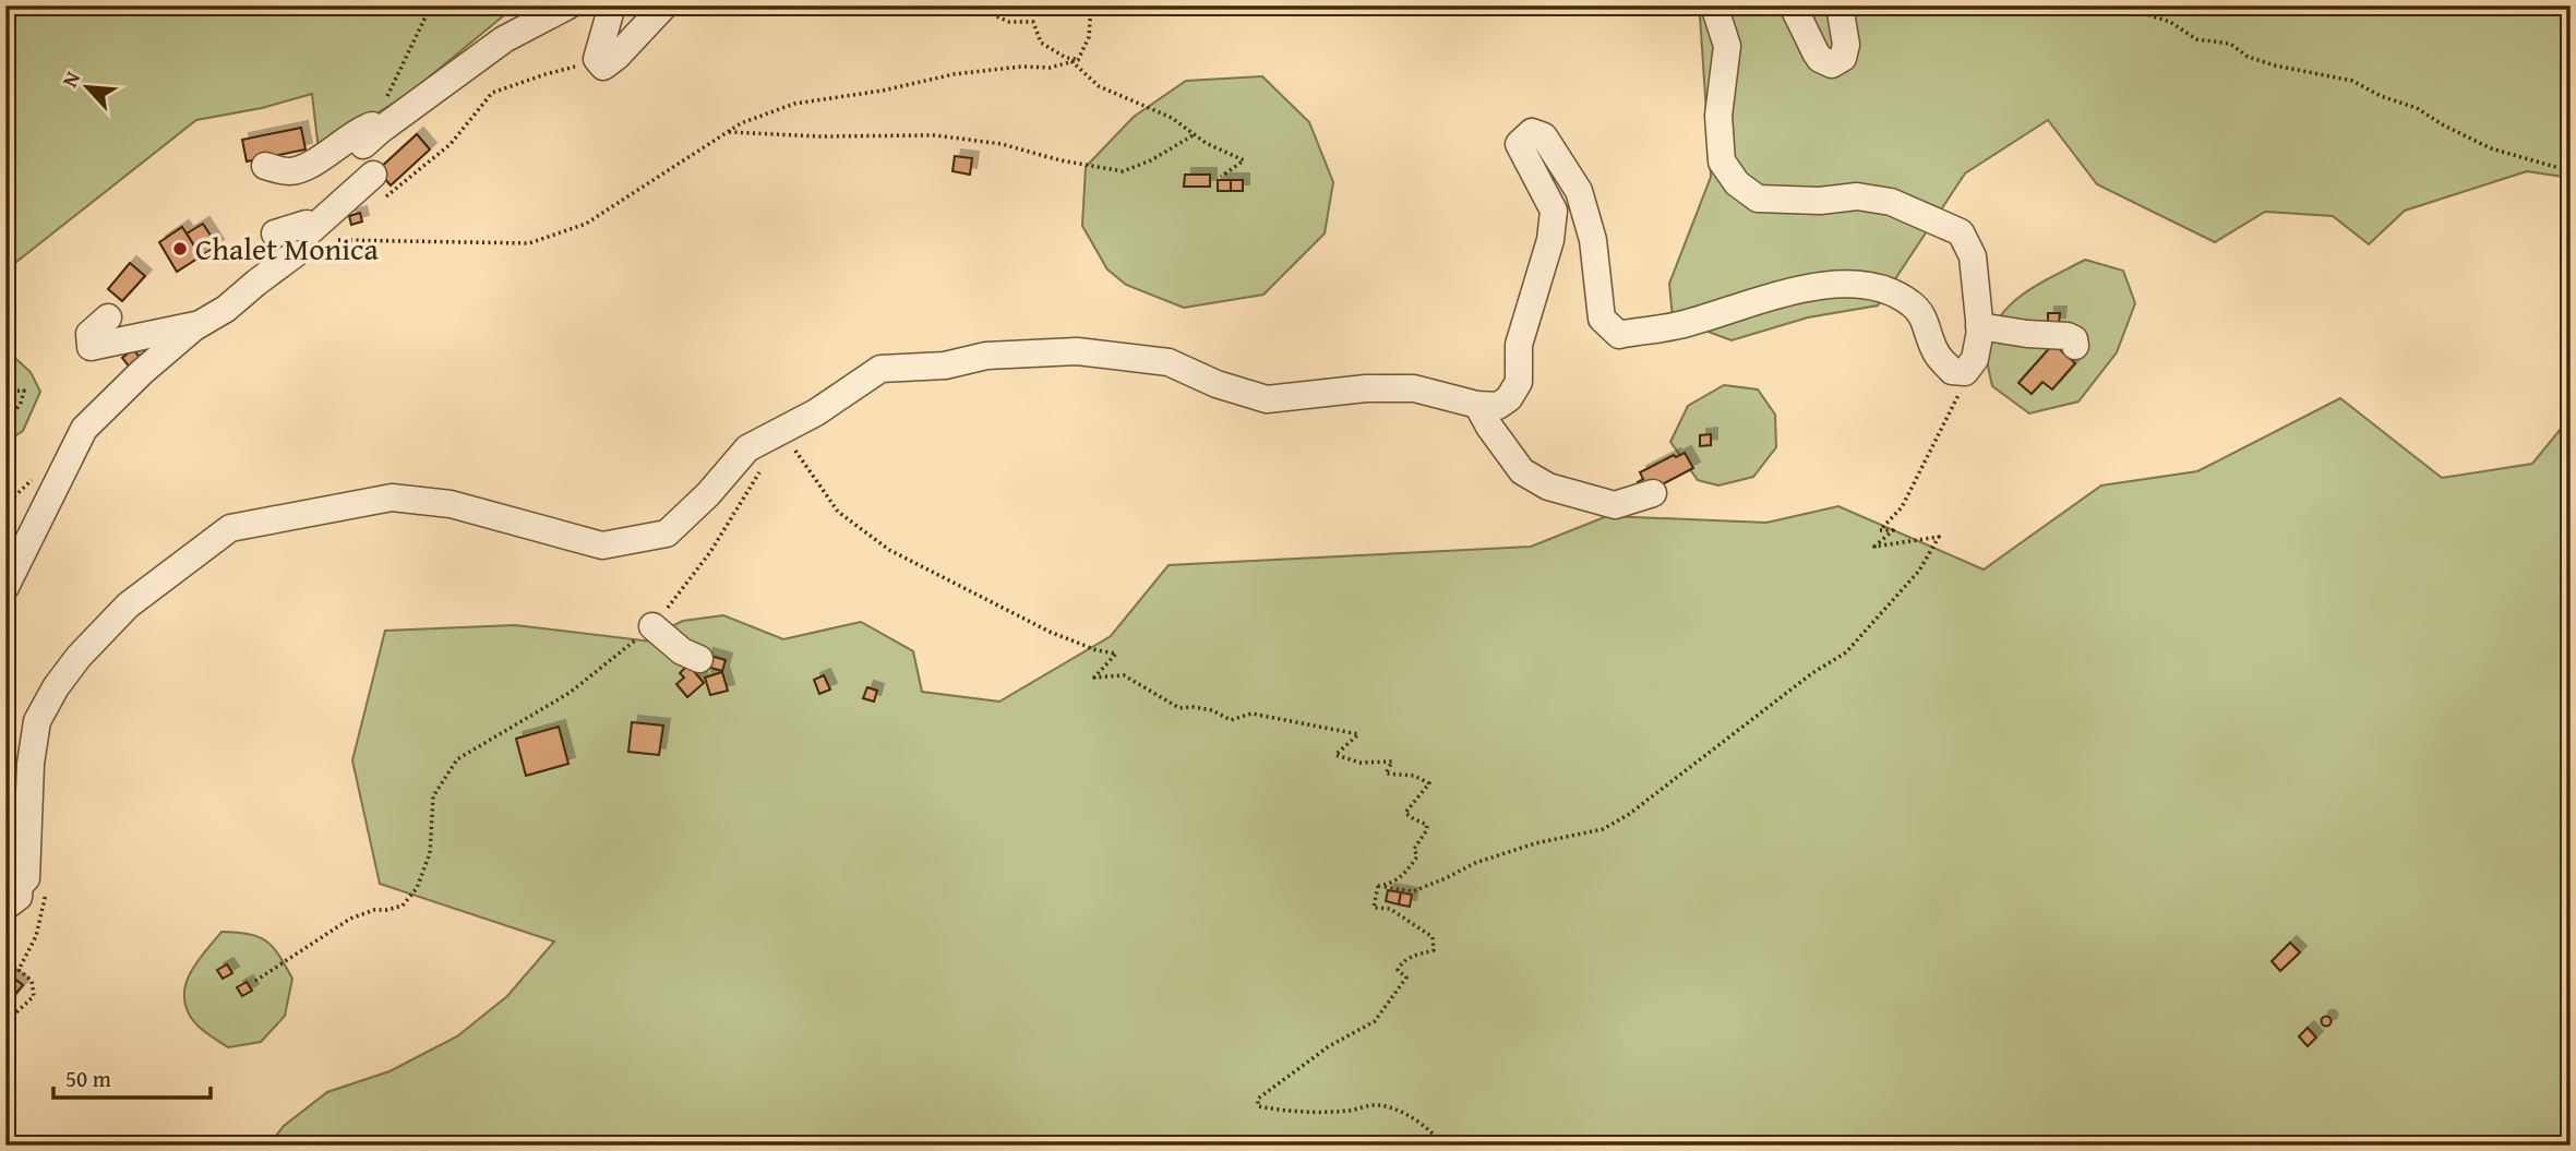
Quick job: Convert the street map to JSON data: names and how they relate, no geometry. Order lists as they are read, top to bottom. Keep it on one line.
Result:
{"places":["Chalet Monica"],"scale_bar":"50 m","north":"top left"}
